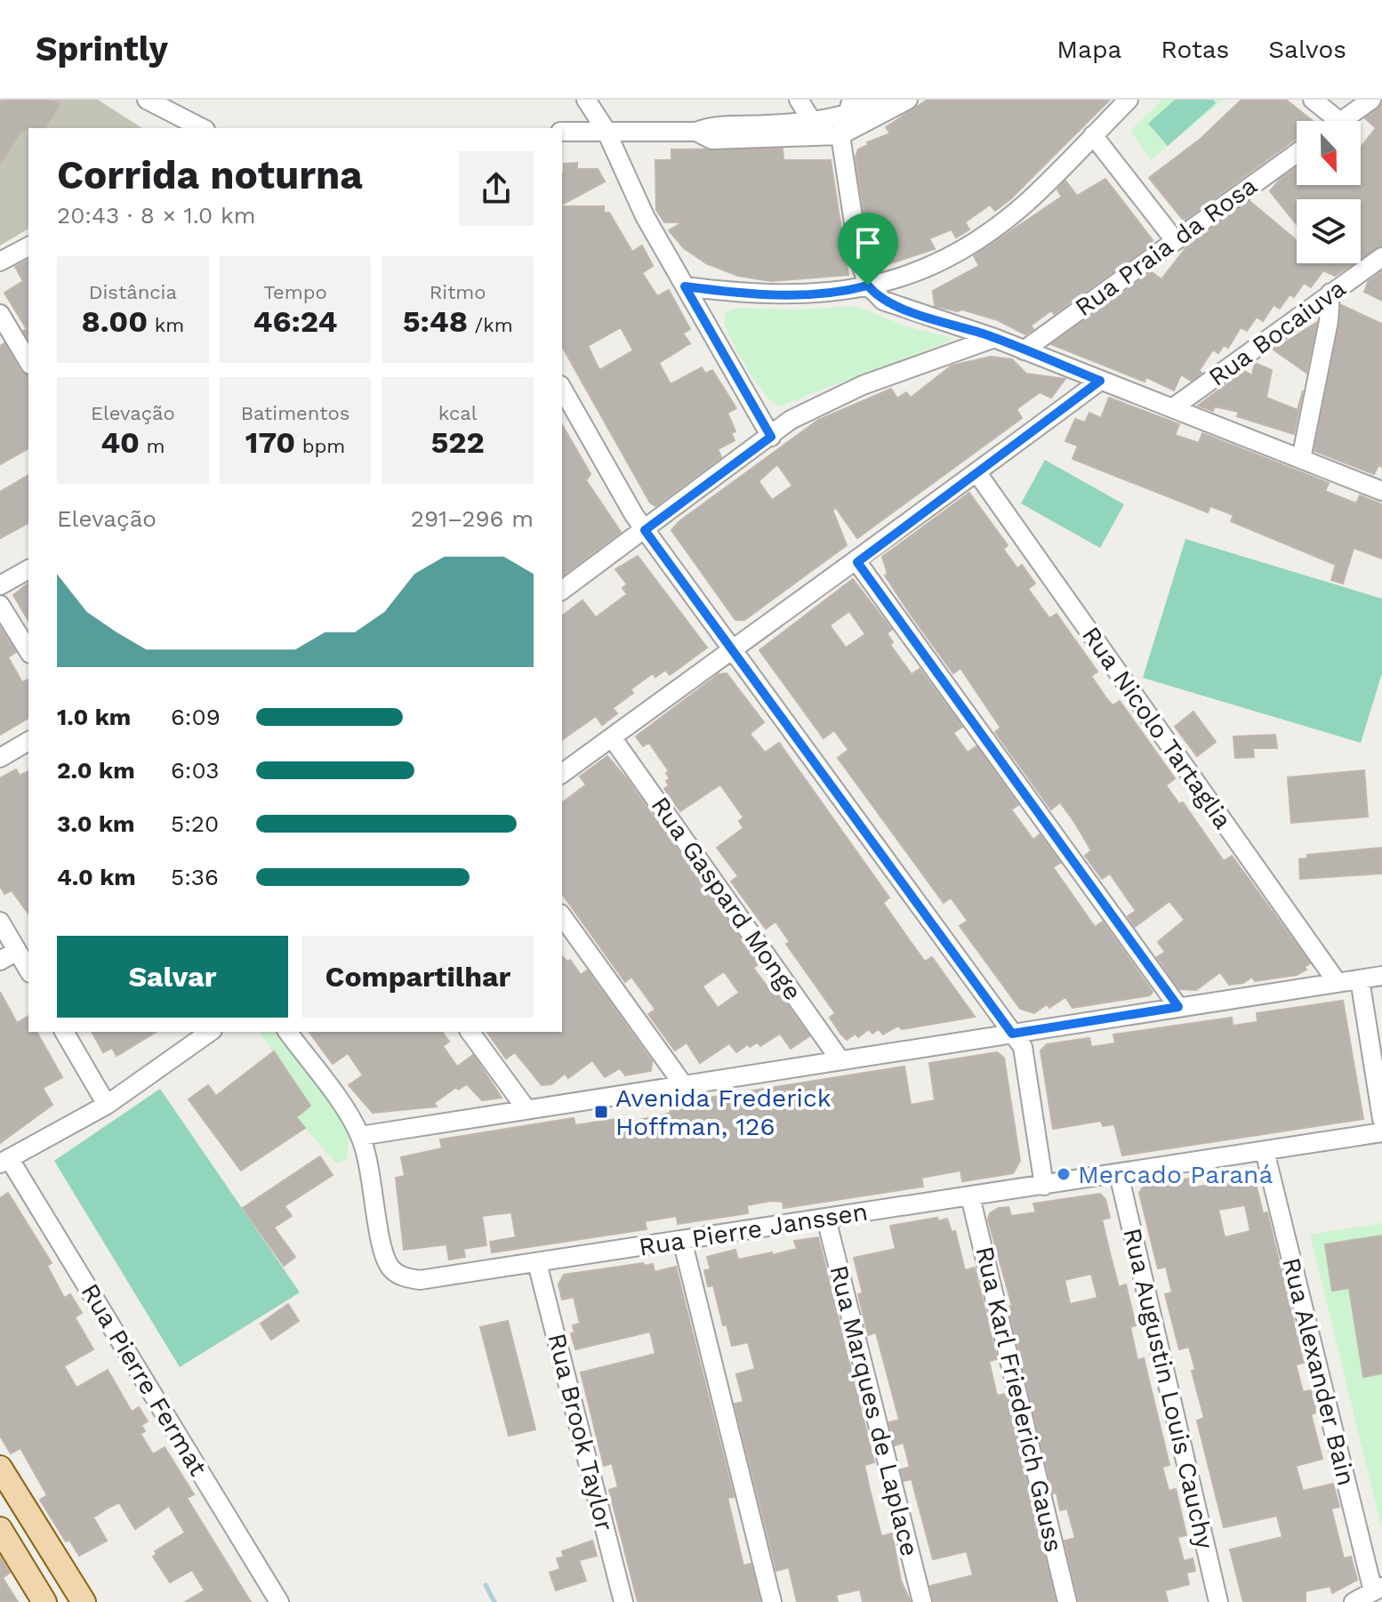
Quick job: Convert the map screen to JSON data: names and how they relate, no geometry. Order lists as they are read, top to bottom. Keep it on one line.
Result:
{"streets":{"street":["Rua Praia da Rosa","Rua Bocaiuva","Rua Nicolo Tartaglia","Rua Gaspard Monge","Rua Pierre Janssen","Rua Alexander Bain","Rua Pierre Fermat","Rua Augustin Louis Cauchy","Rua Karl Friederich Gauss","Rua Marques de Laplace","Rua Brook Taylor"]},"crossings":[["Rua Pierre Janssen","Rua Alexander Bain"],["Rua Pierre Janssen","Rua Augustin Louis Cauchy"],["Rua Pierre Janssen","Rua Karl Friederich Gauss"],["Rua Pierre Janssen","Rua Marques de Laplace"],["Rua Pierre Janssen","Rua Brook Taylor"]],"places":{"transit":["Avenida Frederick Hoffman, 126"],"other":["Mercado Paraná"]},"north":"bottom","page":{"header":"Sprintly","nav":["Mapa","Rotas","Salvos"],"heading":["Corrida noturna","20:43 · 8 × 1.0 km"],"stats":[["Distância","8.00 km"],["Tempo","46:24"],["Ritmo","5:48 /km"],["Elevação","40 m"],["Batimentos","170 bpm"],["kcal","522"]],"chart":["Elevação","291–296 m"],"list":[{"name":"1.0 km","note":"6:09"},{"name":"2.0 km","note":"6:03"},{"name":"3.0 km","note":"5:20"},{"name":"4.0 km","note":"5:36"}],"buttons":["Salvar","Compartilhar"]}}
